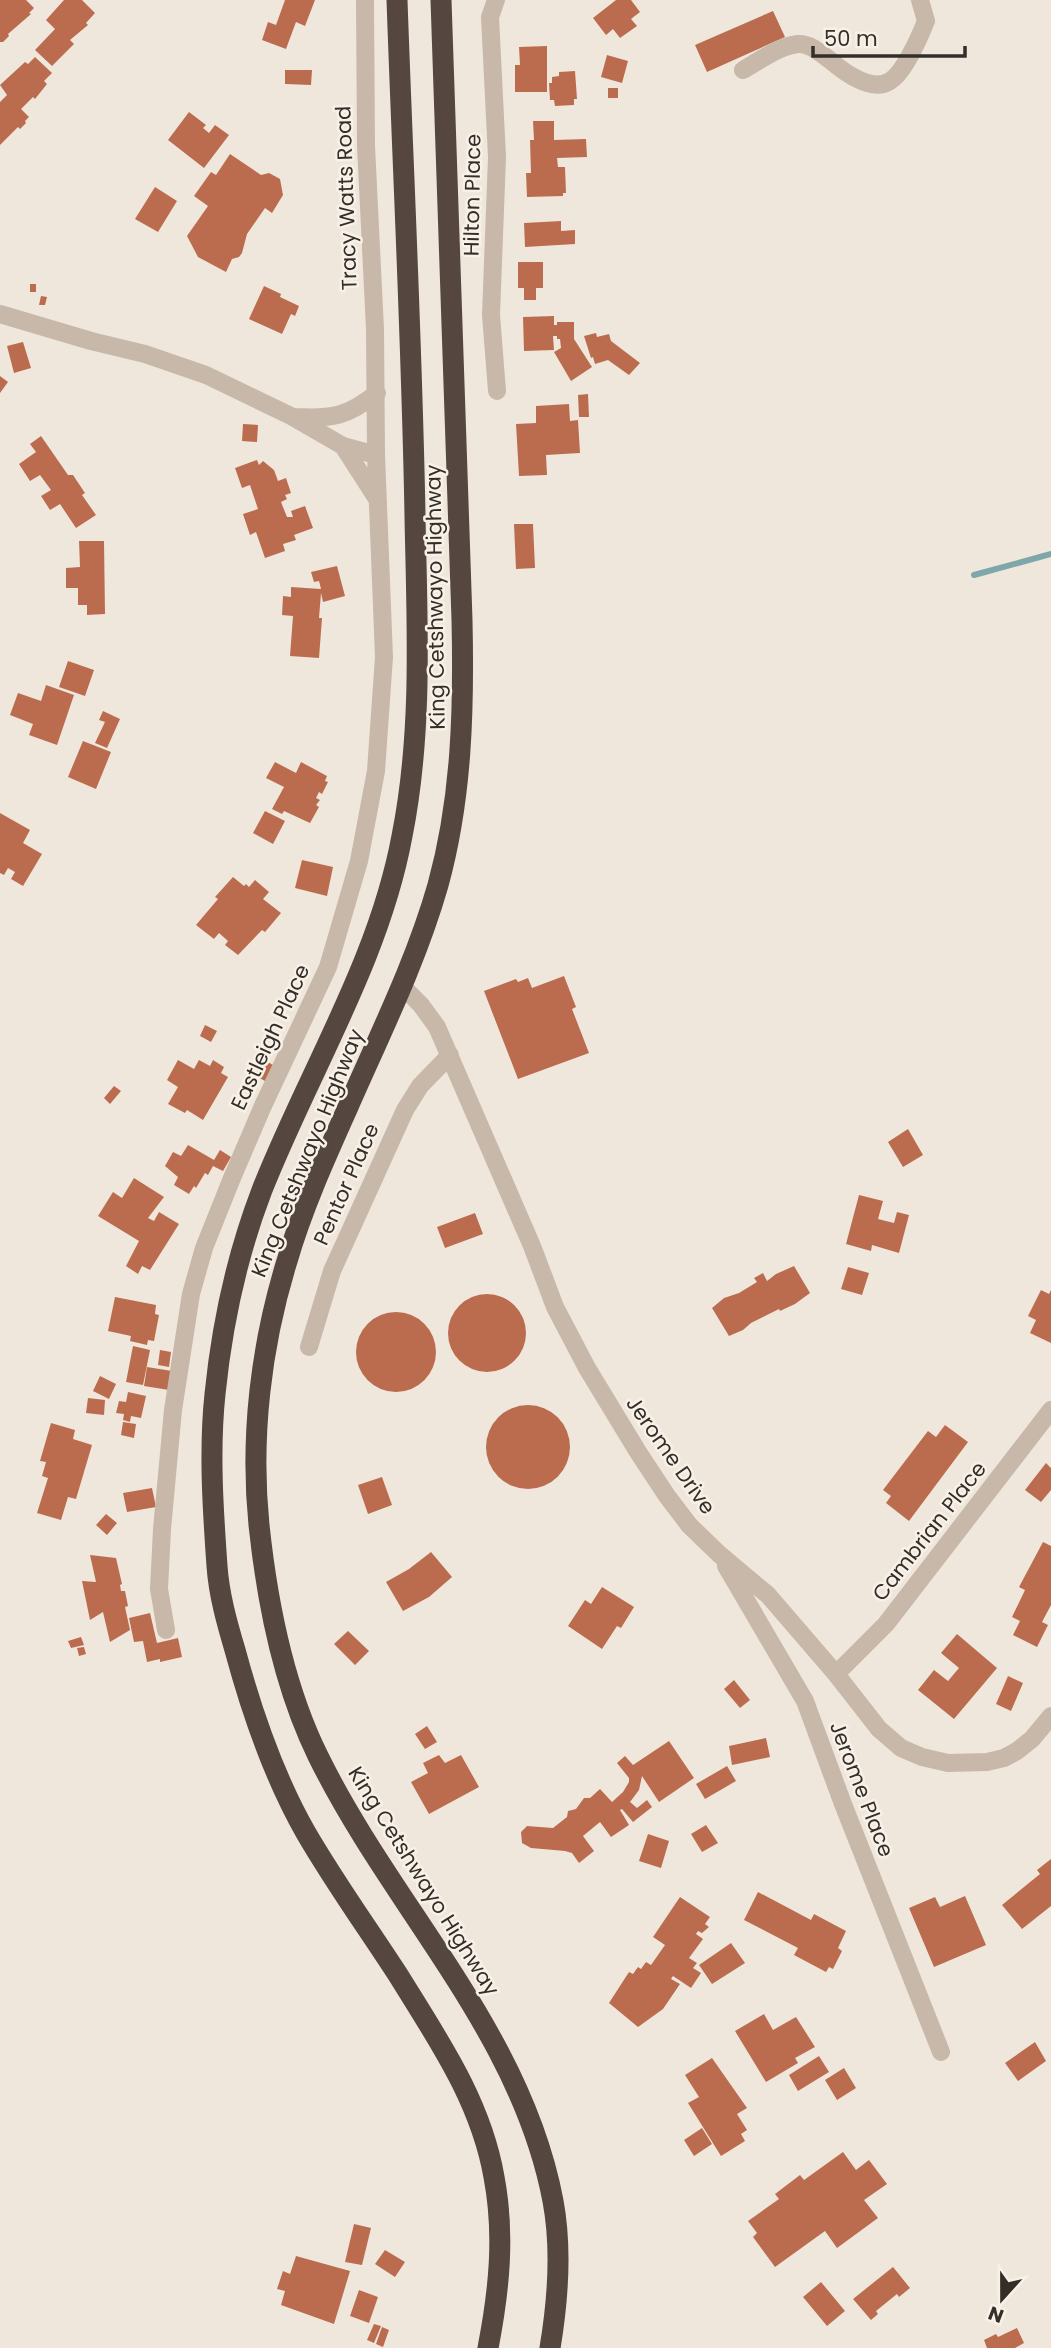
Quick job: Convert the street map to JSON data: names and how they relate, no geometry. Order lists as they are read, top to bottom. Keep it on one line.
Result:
{"streets":{"highway":["King Cetshwayo Highway"],"street":["Hilton Place","Tracy Watts Road","Eastleigh Place","Pentor Place","Jerome Drive","Cambrian Place","Jerome Place"]},"crossings":[["Tracy Watts Road","Eastleigh Place"],["King Cetshwayo Highway","Jerome Drive"],["Pentor Place","Jerome Drive"],["Jerome Drive","Cambrian Place"],["Jerome Drive","Jerome Place"]],"scale_bar":"50 m","north":"bottom"}
